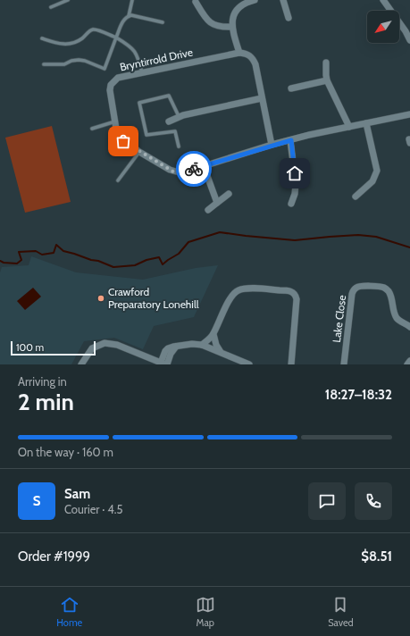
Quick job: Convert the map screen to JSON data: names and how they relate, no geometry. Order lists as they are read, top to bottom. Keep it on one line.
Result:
{"streets":{"street":["Bryntirrold Drive","Lake Close"]},"places":["Crawford Preparatory Lonehill"],"scale_bar":"100 m","north":"bottom left","page":{"scale":"100 m","heading":["2 min","Arriving in","18:27–18:32"],"panel":["Sam","Courier · 4.5","Order #1999","$8.51"],"bar":"On the way · 160 m","round":"S","tabs":["Home","Map","Saved"]}}
